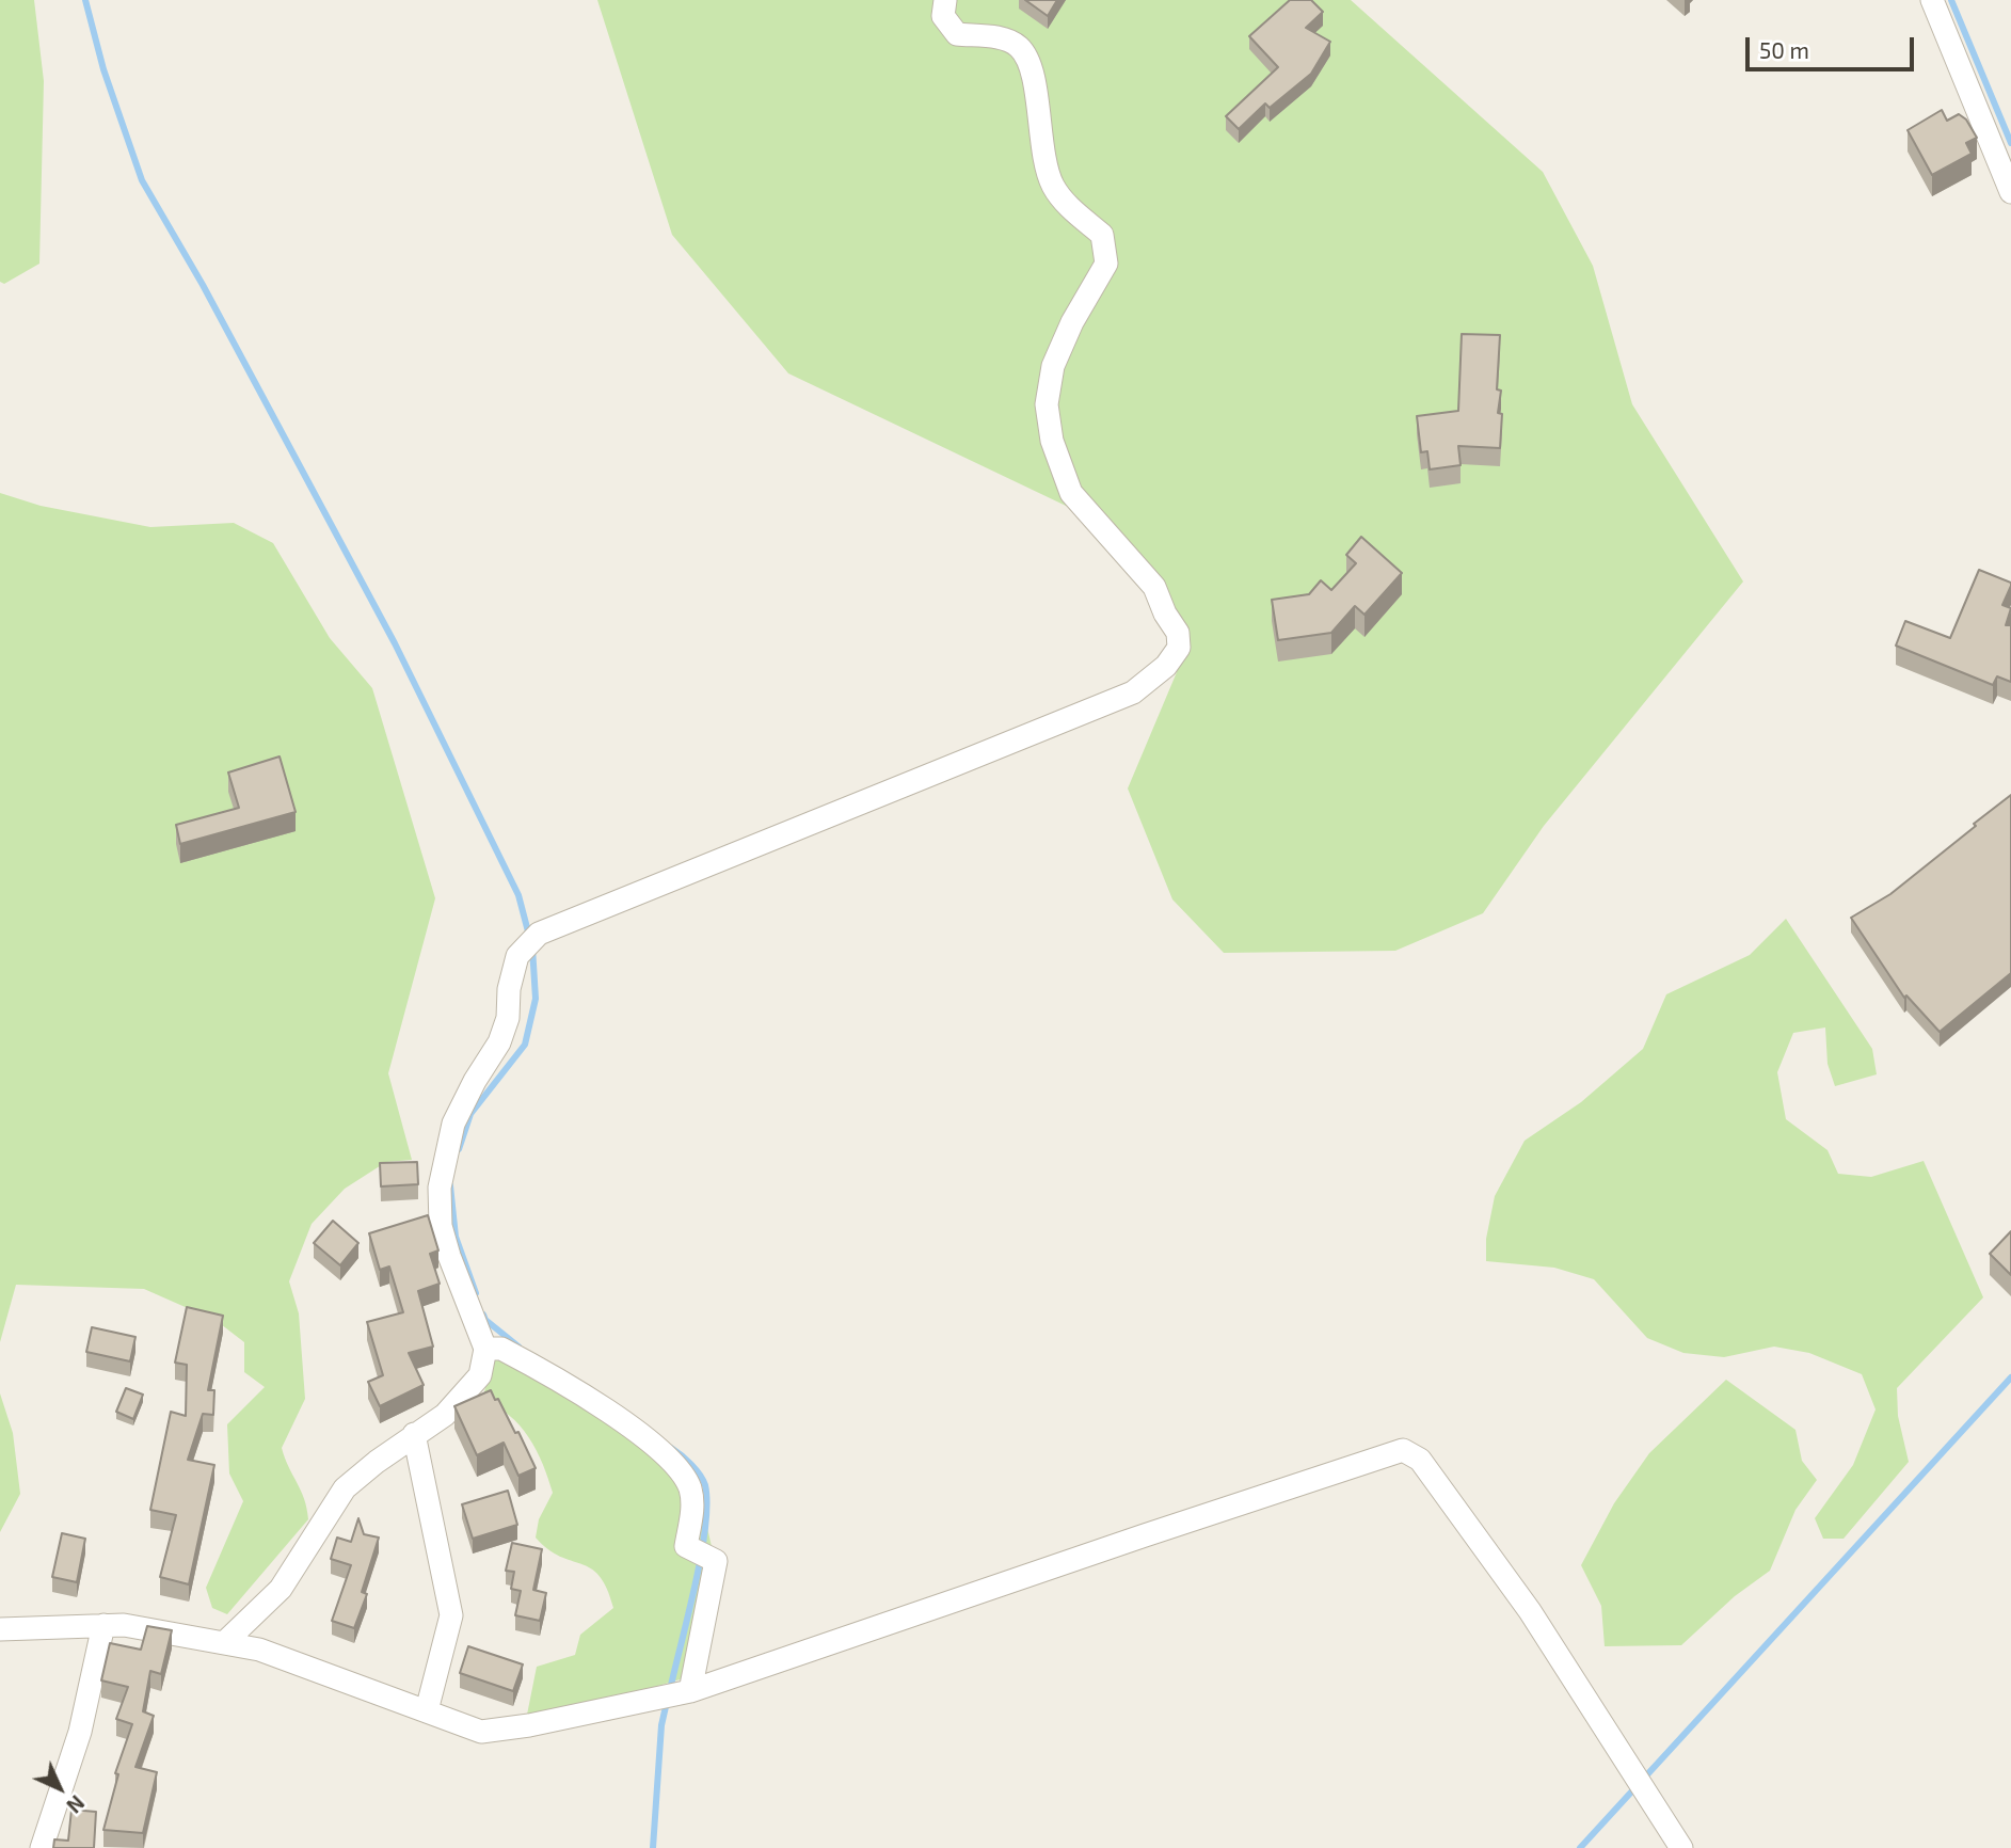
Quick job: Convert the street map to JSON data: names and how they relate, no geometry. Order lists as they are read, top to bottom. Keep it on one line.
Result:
{"scale_bar":"50 m","north":"bottom right"}
